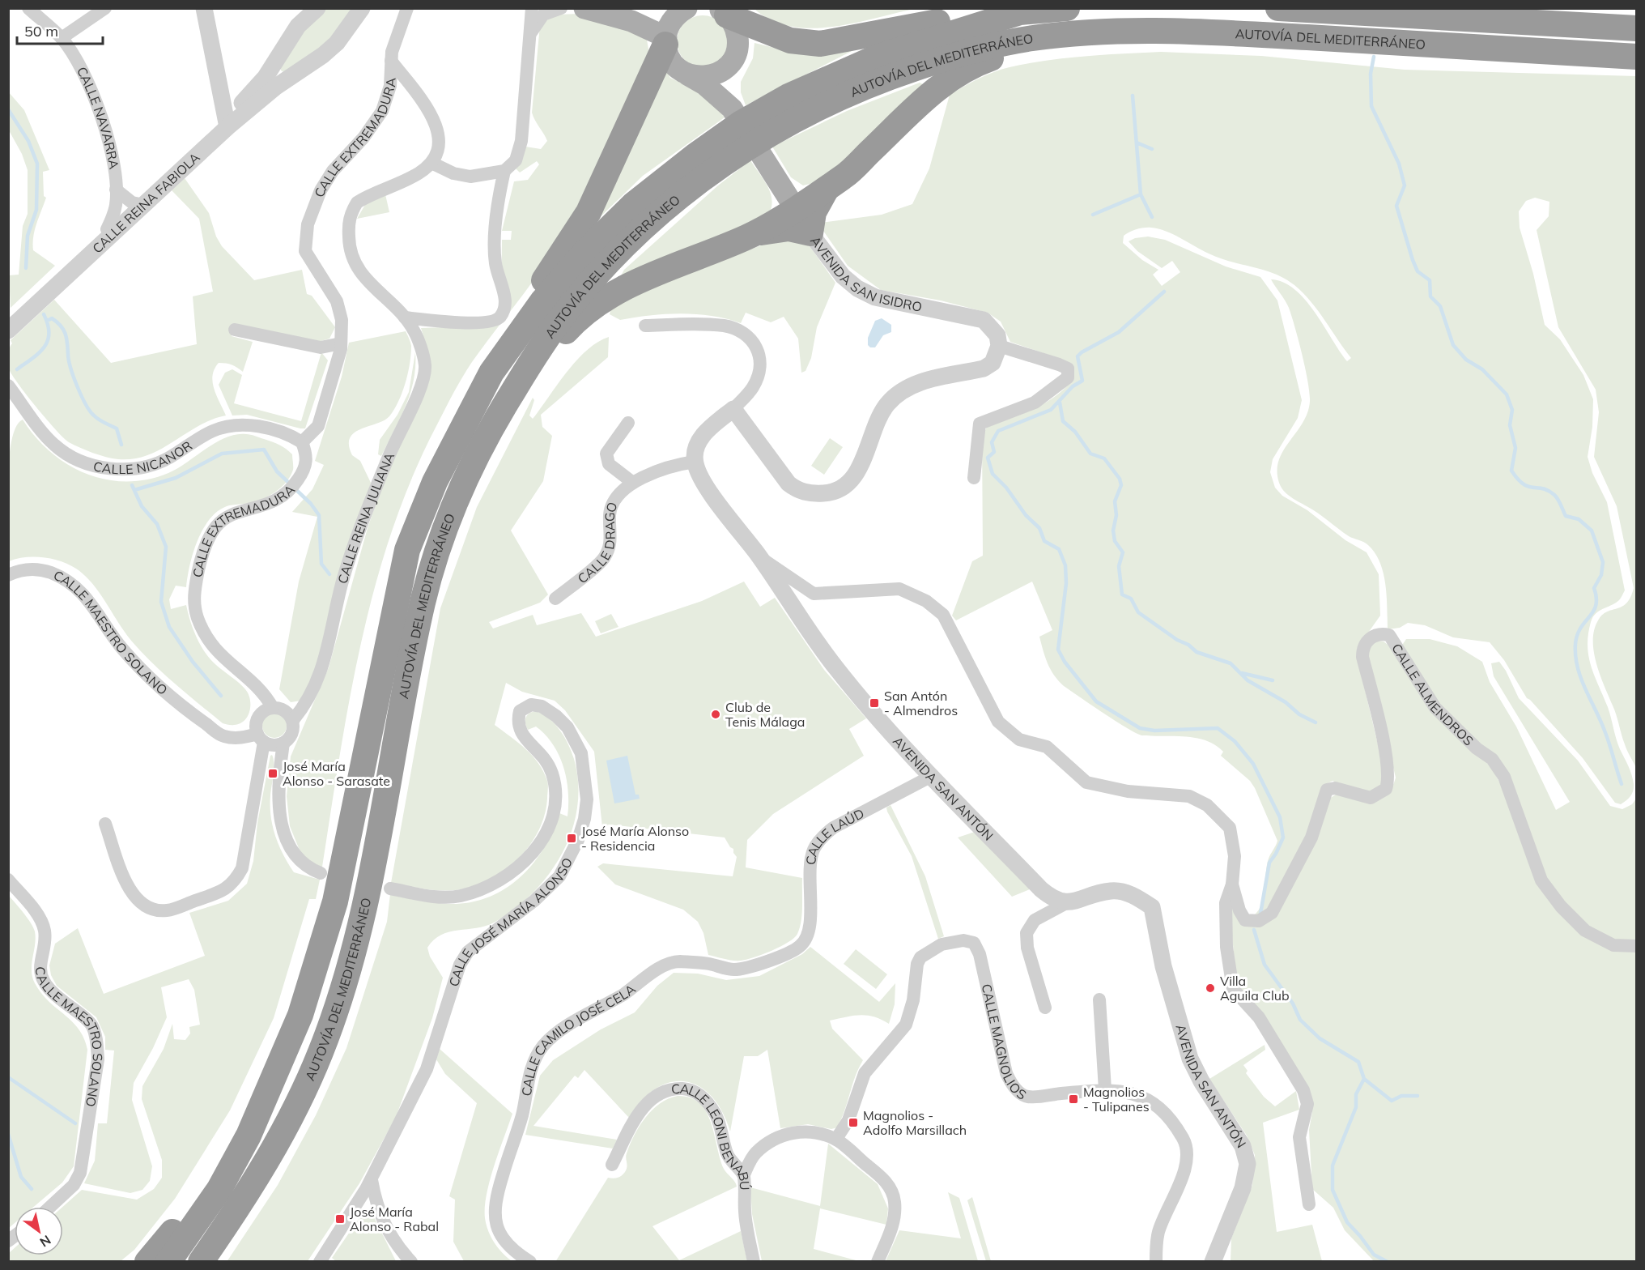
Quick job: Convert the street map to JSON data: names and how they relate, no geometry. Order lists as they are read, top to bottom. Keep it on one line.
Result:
{"streets":{"highway":["AUTOVÍA DEL MEDITERRÁNEO"],"main road":["AVENIDA SAN ISIDRO"],"street":["CALLE NAVARRA","CALLE EXTREMADURA","CALLE REINA FABIOLA","CALLE NICANOR","CALLE REINA JULIANA","CALLE DRAGO","CALLE MAESTRO SOLANO","CALLE ALMENDROS","AVENIDA SAN ANTÓN","CALLE LAÚD","CALLE JOSÉ MARÍA ALONSO","CALLE MAGNOLIOS","CALLE CAMILO JOSÉ CELA","CALLE LEONI BENABÚ"]},"crossings":[["CALLE NAVARRA","CALLE REINA FABIOLA"],["CALLE EXTREMADURA","CALLE NICANOR"],["CALLE EXTREMADURA","CALLE REINA JULIANA"],["CALLE EXTREMADURA","CALLE MAESTRO SOLANO"],["CALLE REINA JULIANA","CALLE MAESTRO SOLANO"],["CALLE DRAGO","AVENIDA SAN ANTÓN"],["CALLE ALMENDROS","AVENIDA SAN ANTÓN"],["AVENIDA SAN ANTÓN","CALLE LAÚD"],["CALLE LAÚD","CALLE CAMILO JOSÉ CELA"]],"places":{"transit":["San Antón - Almendros","José María Alonso - Sarasate","José María Alonso - Residencia","Magnolios - Tulipanes","Magnolios - Adolfo Marsillach","José María Alonso - Rabal"],"other":["Club de Tenis Málaga","Villa Aguila Club"]},"scale_bar":"50 m","north":"bottom right"}
